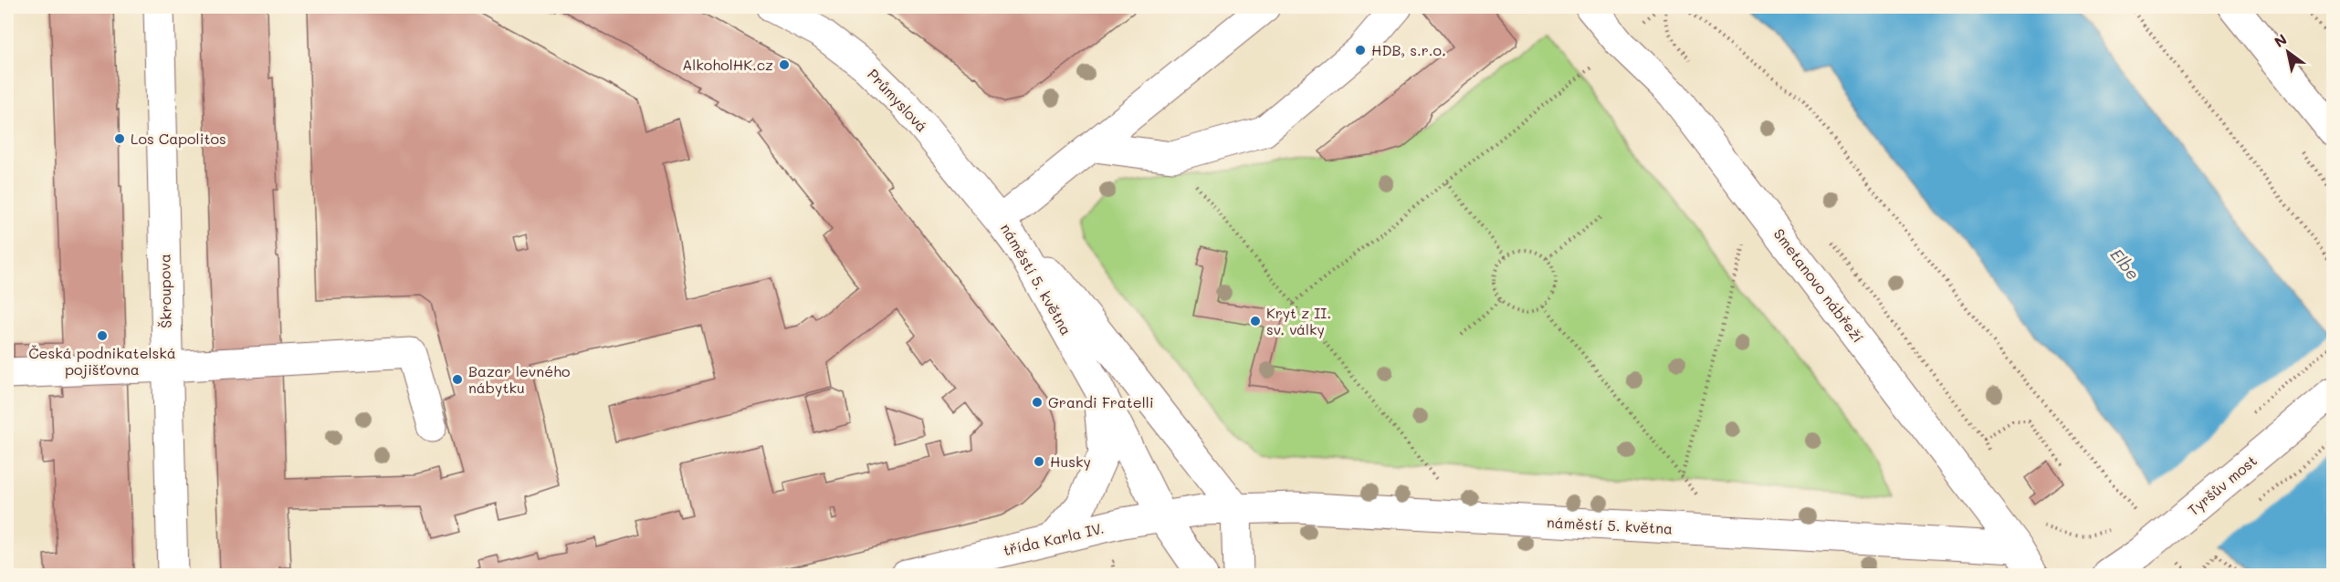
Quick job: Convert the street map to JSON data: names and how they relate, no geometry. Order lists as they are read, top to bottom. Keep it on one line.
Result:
{"streets":{"street":["Průmyslová","náměstí 5. května","Smetanovo nábřeží","Škroupova","Tyršův most","třída Karla IV."]},"crossings":[["Průmyslová","náměstí 5. května"],["náměstí 5. května","Smetanovo nábřeží"],["náměstí 5. května","třída Karla IV."]],"water":["Elbe"],"places":["HDB, s.r.o.","AlkoholHK.cz","Los Capolitos","Kryt z II. sv. války","Česká podnikatelská pojišťovna","Bazar levného nábytku","Grandi Fratelli","Husky"],"north":"top left"}
